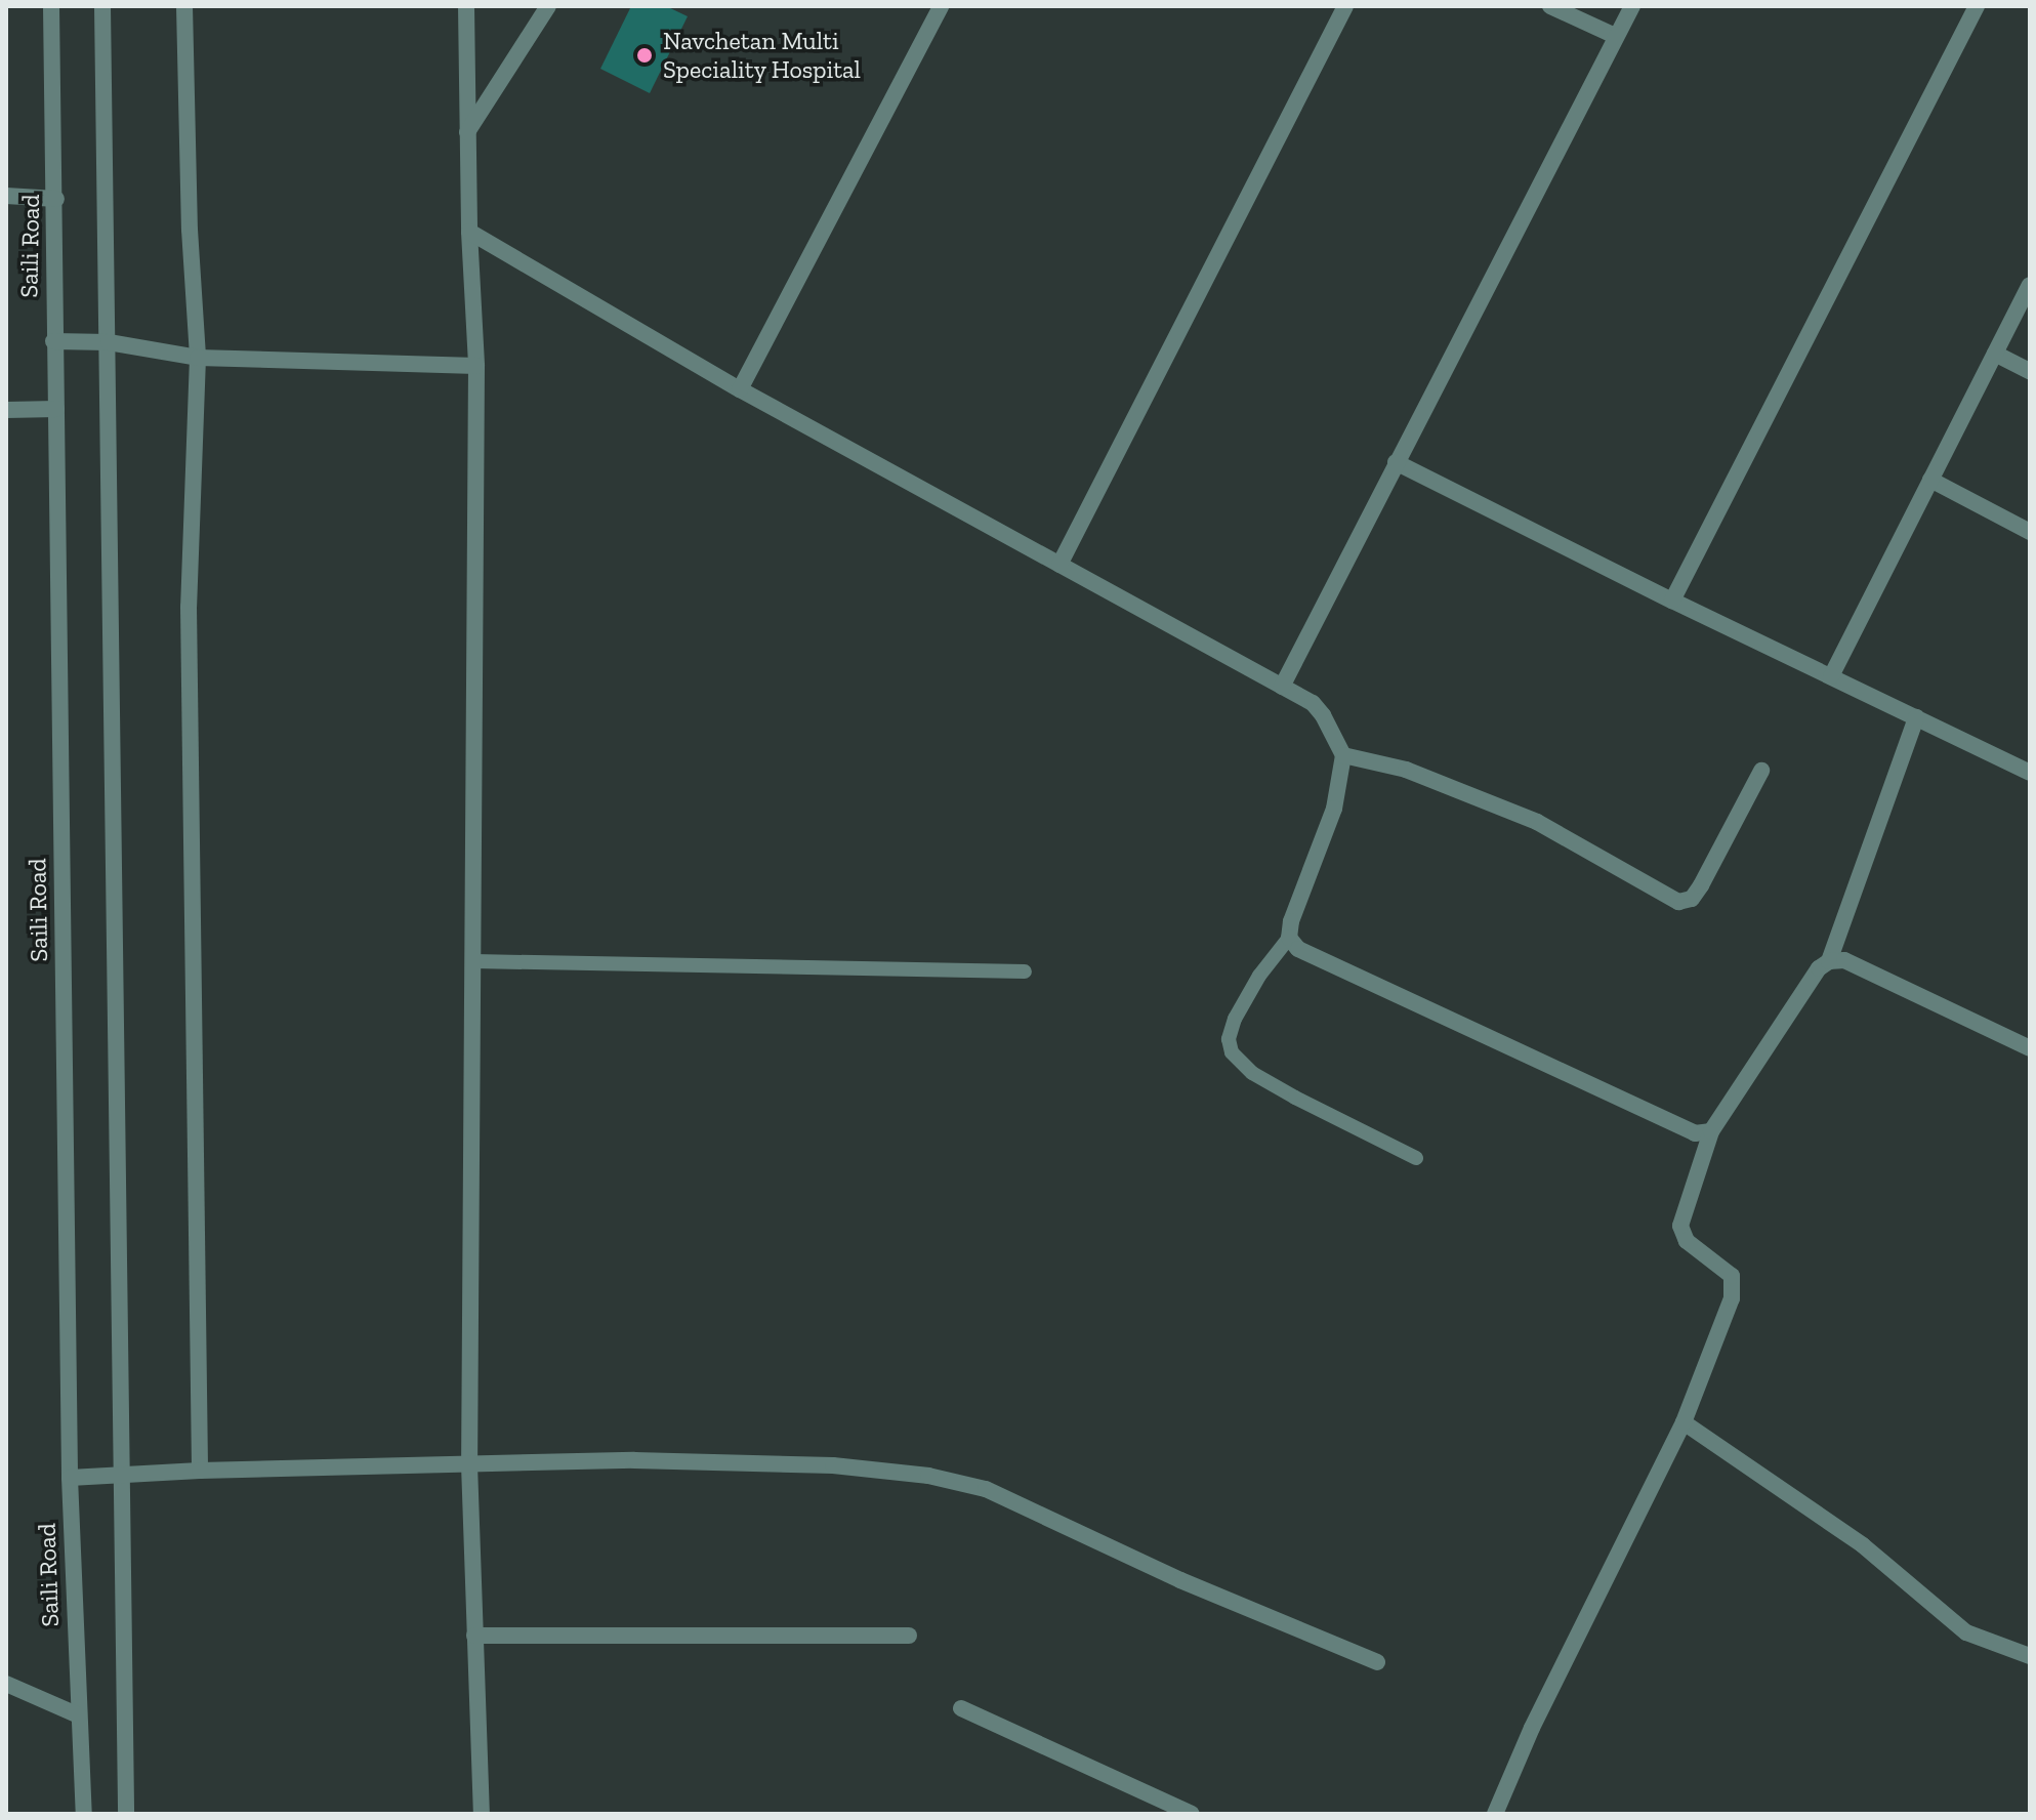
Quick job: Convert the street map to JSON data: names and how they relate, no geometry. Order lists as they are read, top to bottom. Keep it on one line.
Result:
{"streets":{"street":["Saili Road"]},"places":["Navchetan Multi Speciality Hospital"]}
